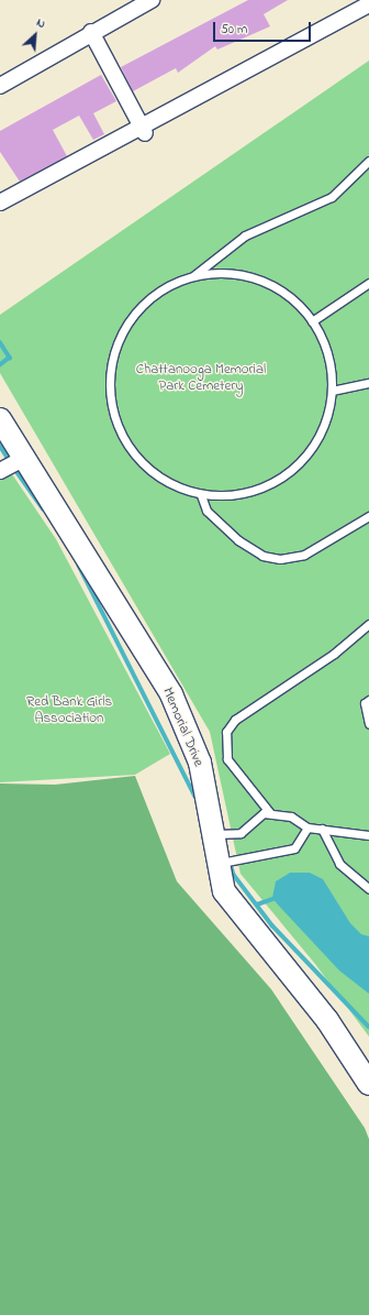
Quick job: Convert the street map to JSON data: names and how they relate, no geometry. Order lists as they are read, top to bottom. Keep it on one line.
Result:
{"streets":{"street":["Memorial Drive"]},"parks":["Chattanooga Memorial Park Cemetery","Red Bank Girls Association"],"scale_bar":"50 m","north":"top right"}
